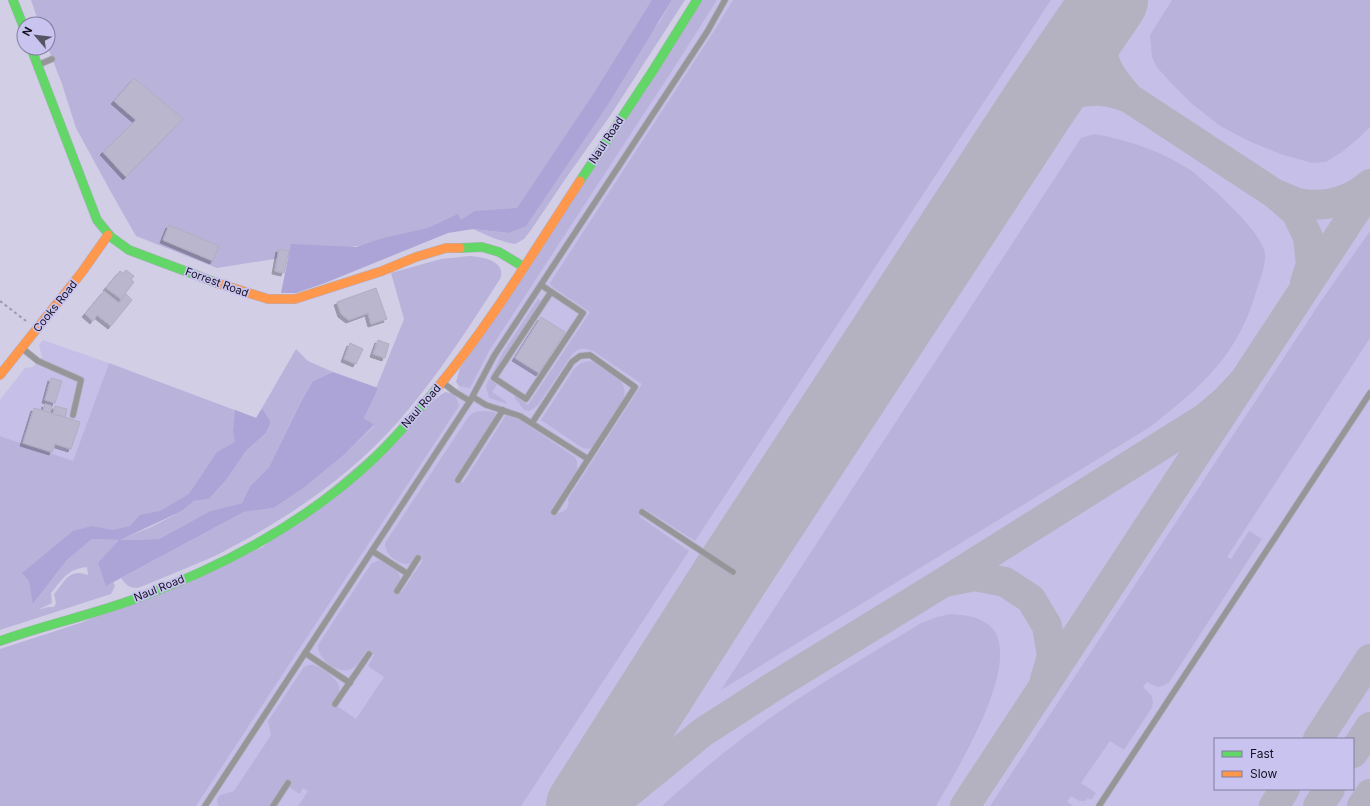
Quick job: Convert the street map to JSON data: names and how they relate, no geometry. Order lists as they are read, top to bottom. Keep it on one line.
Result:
{"streets":{"street":["Naul Road","Forrest Road","Cooks Road"]},"crossings":[["Naul Road","Forrest Road"],["Forrest Road","Cooks Road"]],"legend":["Fast","Slow"],"north":"top left"}
